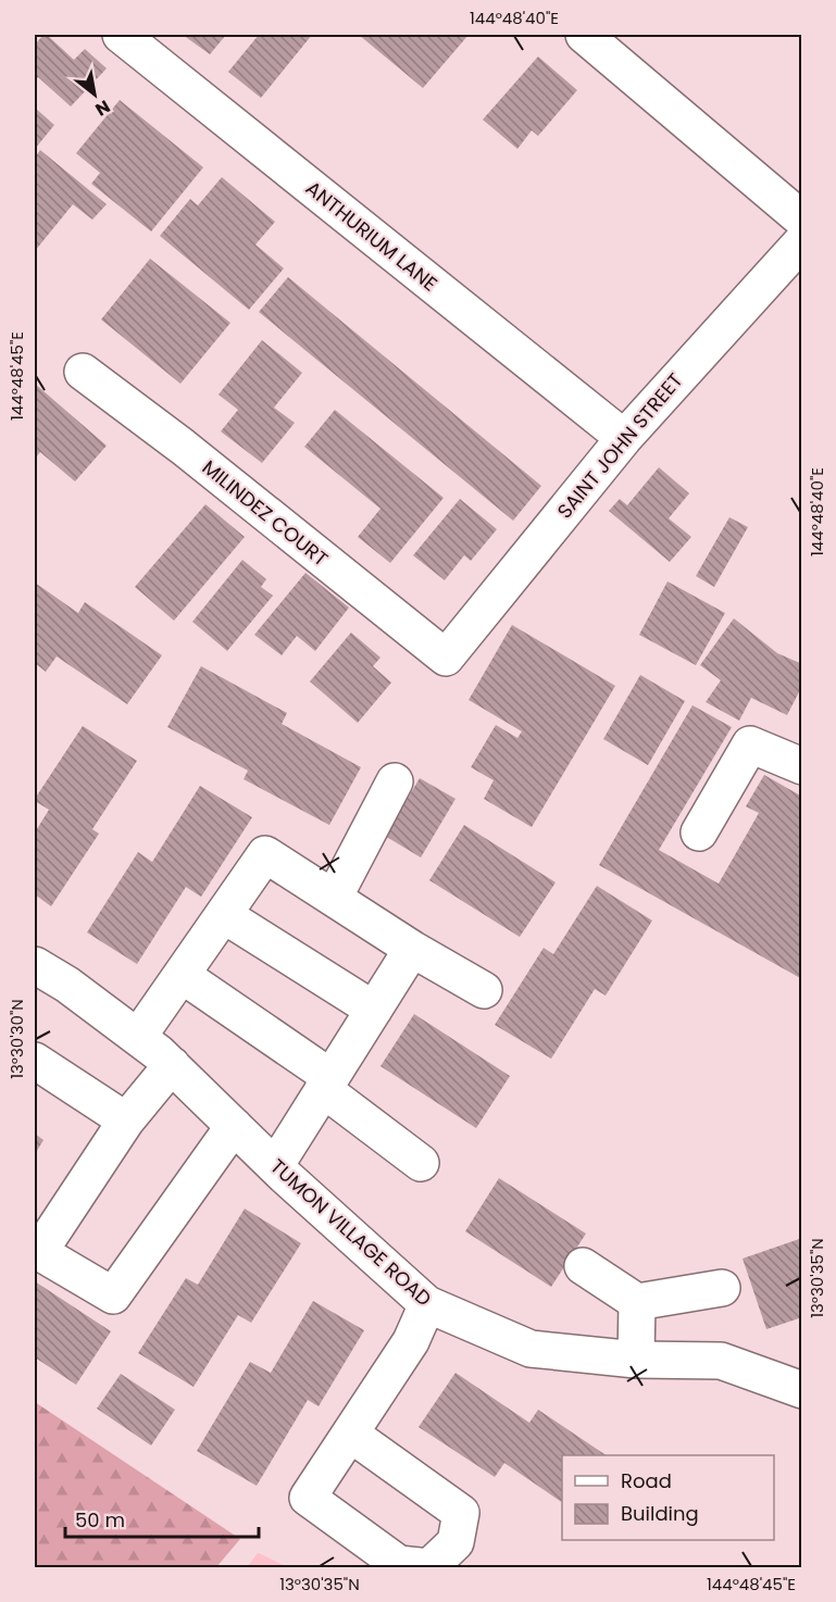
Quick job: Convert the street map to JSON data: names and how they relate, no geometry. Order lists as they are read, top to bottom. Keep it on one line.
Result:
{"streets":{"street":["ANTHURIUM LANE","SAINT JOHN STREET","MILINDEZ COURT","TUMON VILLAGE ROAD"]},"crossings":[["ANTHURIUM LANE","SAINT JOHN STREET"],["SAINT JOHN STREET","MILINDEZ COURT"]],"legend":["Road","Building"],"scale_bar":"50 m","north":"bottom right","coordinates":["144°48'40\"E","144°48'45\"E","13°30'30\"N","13°30'35\"N"]}
